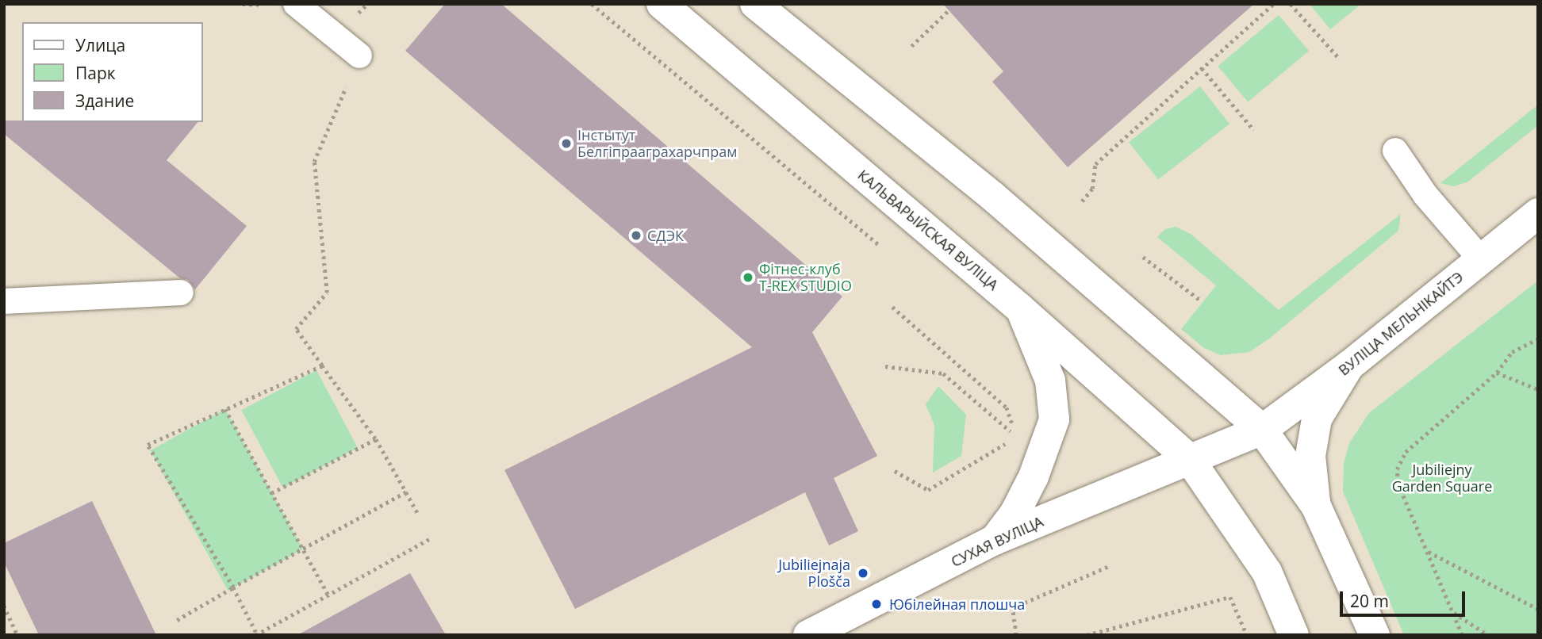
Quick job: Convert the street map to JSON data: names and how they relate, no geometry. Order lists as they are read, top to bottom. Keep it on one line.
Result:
{"streets":{"main road":["КАЛЬВАРЫЙСКАЯ ВУЛІЦА","ВУЛІЦА МЕЛЬНІКАЙТЭ","СУХАЯ ВУЛІЦА"]},"crossings":[["КАЛЬВАРЫЙСКАЯ ВУЛІЦА","ВУЛІЦА МЕЛЬНІКАЙТЭ"],["КАЛЬВАРЫЙСКАЯ ВУЛІЦА","СУХАЯ ВУЛІЦА"],["ВУЛІЦА МЕЛЬНІКАЙТЭ","СУХАЯ ВУЛІЦА"]],"parks":["Jubiliejny Garden Square"],"places":["Інстытут Белгіпрааграхарчпрам","СДЭК","Фітнес-клуб T-REX STUDIO","Jubiliejnaja Plošča","Юбілейная плошча"],"legend":["Улица","Парк","Здание"],"scale_bar":"20 m"}
